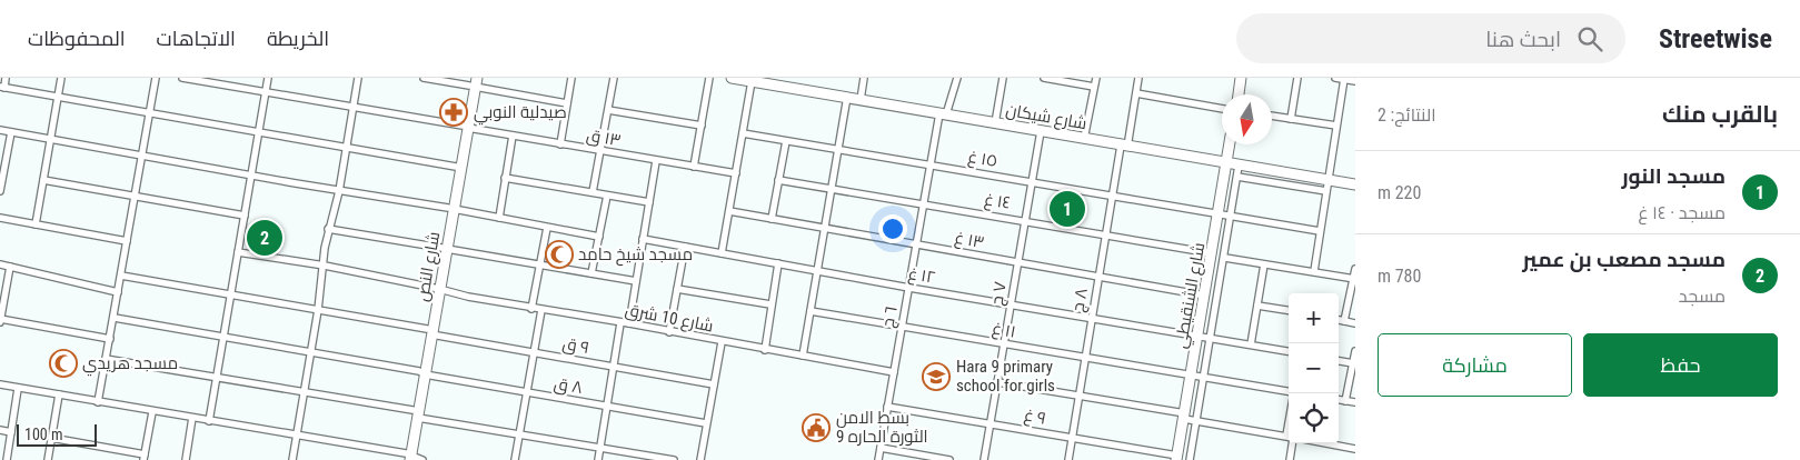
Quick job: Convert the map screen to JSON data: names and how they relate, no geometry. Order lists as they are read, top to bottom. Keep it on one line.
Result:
{"streets":{"street":["شارع شيكان","١٣ ق","١٥ غ","١٤ غ","١٣ غ","شارع النص","١٢ غ","٧ ج","شارع الشنقيطي","٨ ج","٦ ج","شارع 10 شرق","١١ غ","٩ ق","٨ ق","٩ غ"]},"crossings":[["شارع شيكان","٧ ج"],["شارع شيكان","شارع الشنقيطي"],["شارع شيكان","٨ ج"],["شارع شيكان","٦ ج"],["١٣ ق","شارع النص"],["١٥ غ","٧ ج"],["١٥ غ","شارع الشنقيطي"],["١٥ غ","٨ ج"],["١٥ غ","٦ ج"],["١٤ غ","٧ ج"],["١٤ غ","شارع الشنقيطي"],["١٤ غ","٨ ج"],["١٤ غ","٦ ج"],["١٣ غ","٧ ج"],["١٣ غ","شارع الشنقيطي"],["١٣ غ","٨ ج"],["١٣ غ","٦ ج"],["شارع النص","شارع 10 شرق"],["شارع النص","٩ ق"],["شارع النص","٨ ق"],["١٢ غ","٧ ج"],["١٢ غ","شارع الشنقيطي"],["١٢ غ","٨ ج"],["١٢ غ","٦ ج"],["٧ ج","١١ غ"],["٧ ج","٩ غ"],["شارع الشنقيطي","١١ غ"],["شارع الشنقيطي","٩ غ"],["٨ ج","١١ غ"],["٨ ج","٩ غ"],["٦ ج","شارع 10 شرق"],["٦ ج","١١ غ"],["٦ ج","٩ غ"]],"places":{"pharmacy":["صيدلية النوبي"],"mosque":["مسجد شيخ حامد","مسجد هريدي"],"school or university":["Hara 9 primary school for girls"],"public building":["بسط الامن الثورة الحاره 9"]},"scale_bar":"100 m","north":"bottom","page":{"header":"Streetwise","search":"ابحث هنا","nav":["الخريطة","الاتجاهات","المحفوظات"],"heading":["بالقرب منك","النتائج: 2"],"list":[{"mark":"1","name":"مسجد النور","note":"مسجد · ١٤ غ","value":"220 m"},{"mark":"2","name":"مسجد مصعب بن عمير","note":"مسجد","value":"780 m"}],"pins":["1","2"],"map_buttons":["+","−"],"buttons":["حفظ","مشاركة"],"scale":"100 m"}}
